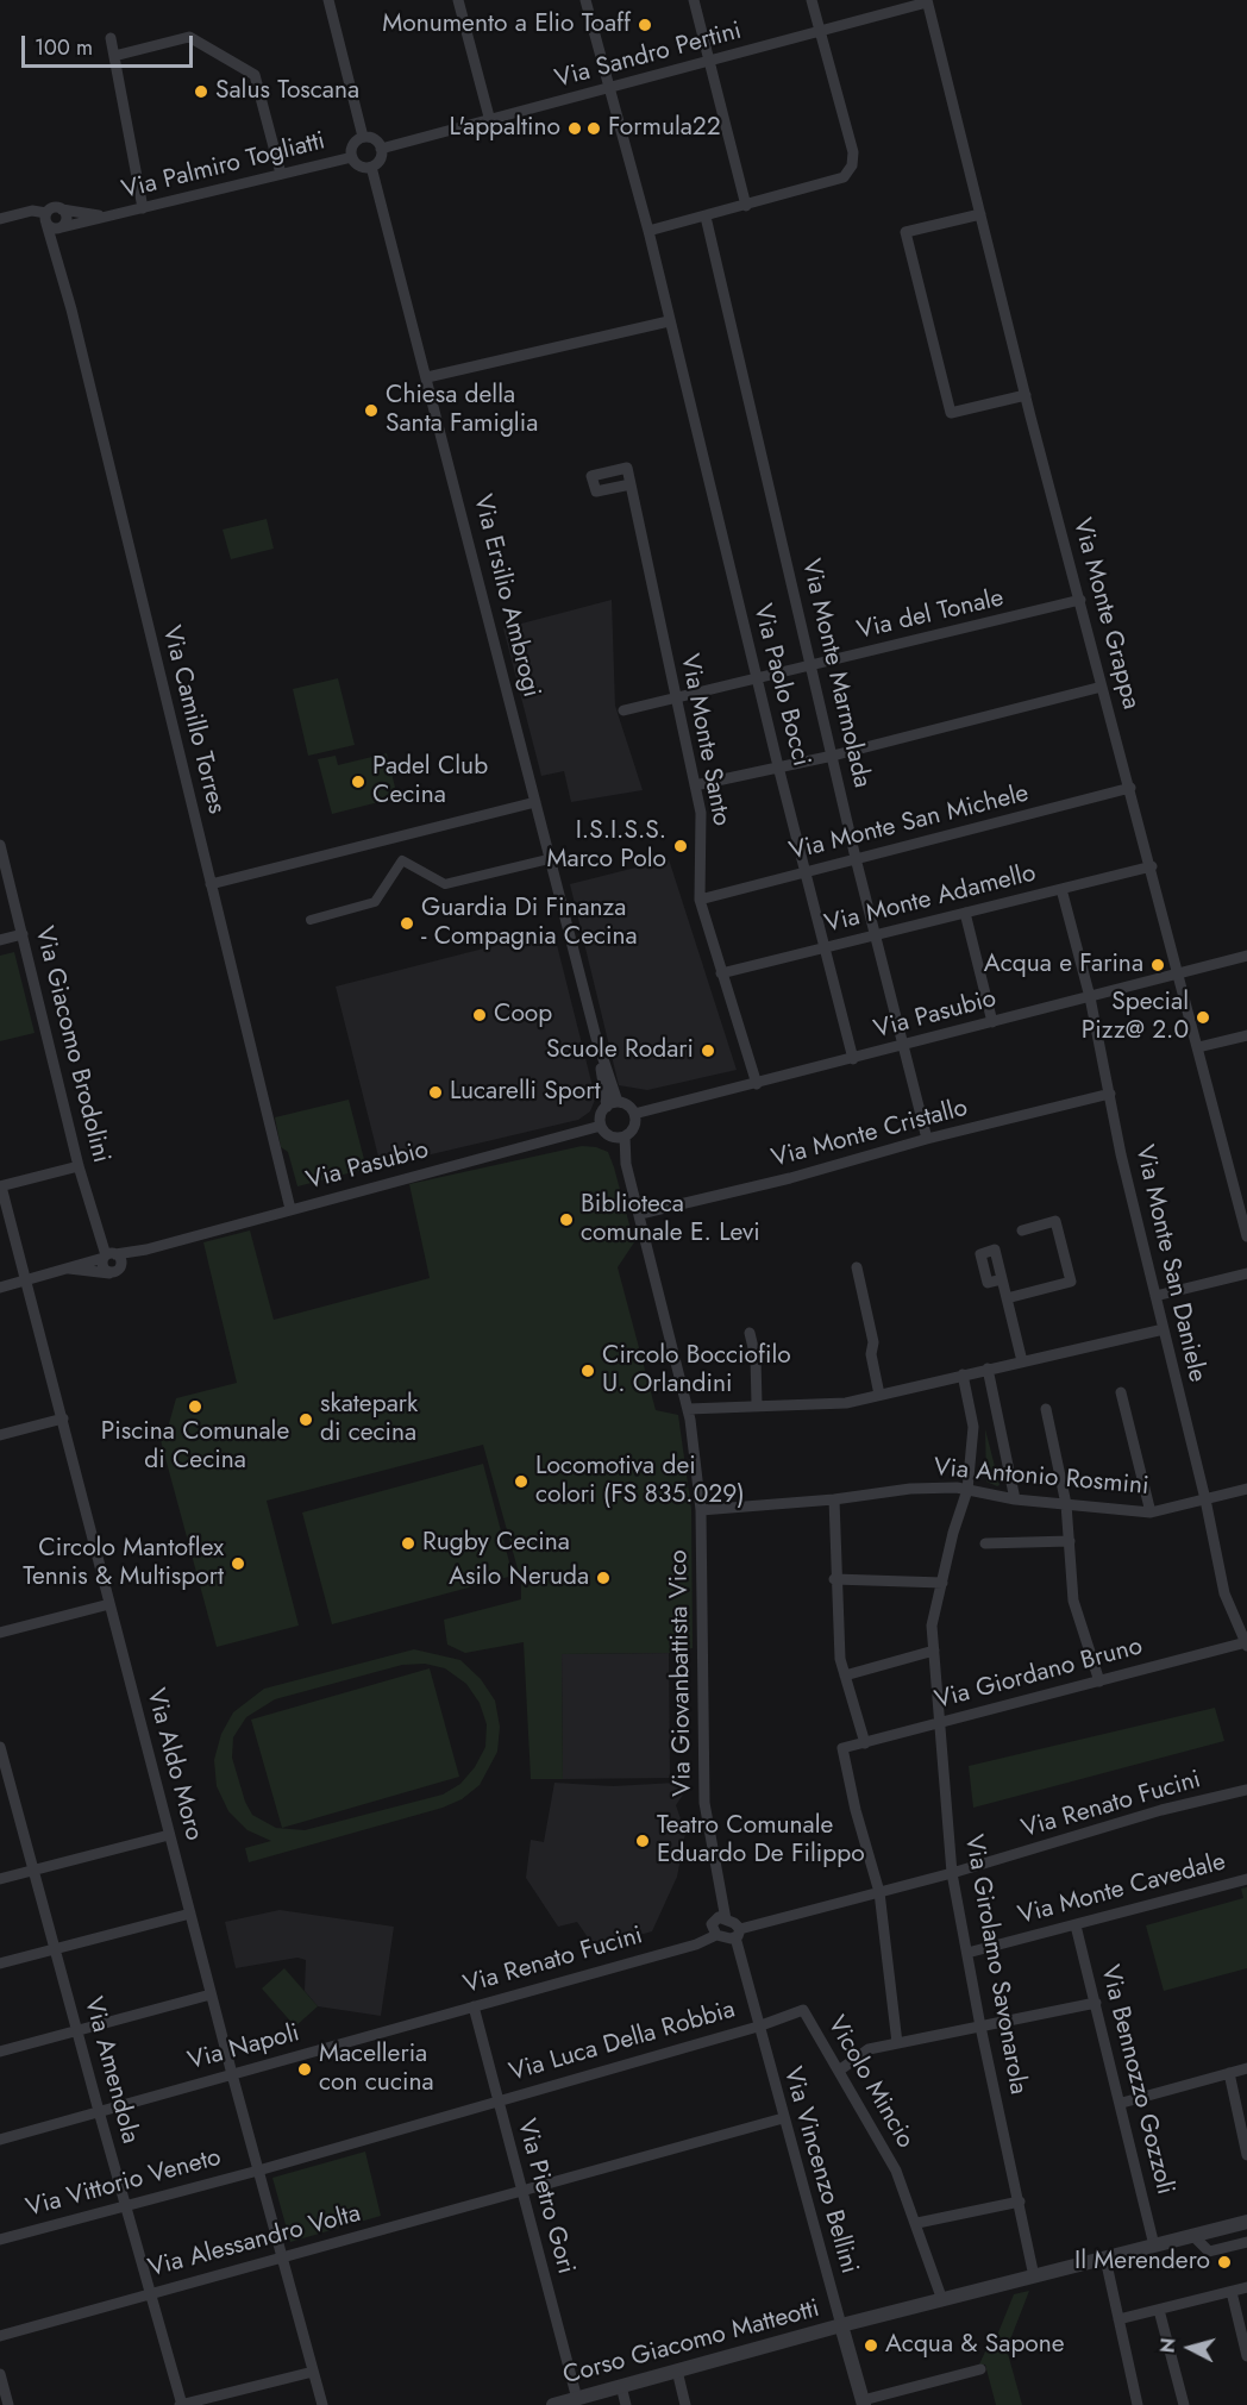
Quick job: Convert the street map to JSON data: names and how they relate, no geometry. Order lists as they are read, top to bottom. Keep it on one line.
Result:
{"streets":{"street":["Via Sandro Pertini","Via Palmiro Togliatti","Via Ersilio Ambrogi","Via Monte Grappa","Via del Tonale","Via Monte Marmolada","Via Paolo Bocci","Via Camillo Torres","Via Monte Santo","Via Monte San Michele","Via Monte Adamello","Via Pasubio","Via Giacomo Brodolini","Via Monte Cristallo","Via Monte San Daniele","Via Antonio Rosmini","Via Giovanbattista Vico","Via Giordano Bruno","Via Aldo Moro","Via Renato Fucini","Via Monte Cavedale","Via Girolamo Savonarola","Via Luca Della Robbia","Via Napoli","Via Amendola","Via Bennozzo Gozzoli","Vicolo Mincio","Via Vincenzo Bellini","Via Vittorio Veneto","Via Pietro Gori","Via Alessandro Volta","Corso Giacomo Matteotti"]},"crossings":[["Via Sandro Pertini","Via Palmiro Togliatti"],["Via Sandro Pertini","Via Ersilio Ambrogi"],["Via Sandro Pertini","Via Monte Grappa"],["Via Sandro Pertini","Via Paolo Bocci"],["Via Palmiro Togliatti","Via Ersilio Ambrogi"],["Via Palmiro Togliatti","Via Camillo Torres"],["Via Ersilio Ambrogi","Via Pasubio"],["Via Ersilio Ambrogi","Via Giovanbattista Vico"],["Via Monte Grappa","Via del Tonale"],["Via Monte Grappa","Via Monte San Michele"],["Via Monte Grappa","Via Monte Adamello"],["Via Monte Grappa","Via Pasubio"],["Via del Tonale","Via Monte Marmolada"],["Via del Tonale","Via Paolo Bocci"],["Via del Tonale","Via Monte Santo"],["Via Monte Marmolada","Via Monte San Michele"],["Via Monte Marmolada","Via Monte Adamello"],["Via Monte Marmolada","Via Pasubio"],["Via Monte Marmolada","Via Monte Cristallo"],["Via Paolo Bocci","Via Monte San Michele"],["Via Paolo Bocci","Via Monte Adamello"],["Via Paolo Bocci","Via Pasubio"],["Via Camillo Torres","Via Pasubio"],["Via Monte Santo","Via Monte San Michele"],["Via Monte Santo","Via Monte Adamello"],["Via Monte Santo","Via Pasubio"],["Via Monte Adamello","Via Monte San Daniele"],["Via Pasubio","Via Giacomo Brodolini"],["Via Pasubio","Via Monte San Daniele"],["Via Pasubio","Via Giovanbattista Vico"],["Via Pasubio","Via Aldo Moro"],["Via Monte Cristallo","Via Monte San Daniele"],["Via Monte Cristallo","Via Giovanbattista Vico"],["Via Monte San Daniele","Via Antonio Rosmini"],["Via Monte San Daniele","Via Giordano Bruno"],["Via Antonio Rosmini","Via Giovanbattista Vico"],["Via Antonio Rosmini","Via Girolamo Savonarola"],["Via Giordano Bruno","Via Renato Fucini"],["Via Giordano Bruno","Via Girolamo Savonarola"],["Via Aldo Moro","Via Luca Della Robbia"],["Via Aldo Moro","Via Napoli"],["Via Aldo Moro","Via Vittorio Veneto"],["Via Aldo Moro","Via Alessandro Volta"],["Via Renato Fucini","Via Girolamo Savonarola"],["Via Renato Fucini","Via Napoli"],["Via Renato Fucini","Via Pietro Gori"],["Via Monte Cavedale","Via Girolamo Savonarola"],["Via Monte Cavedale","Via Bennozzo Gozzoli"],["Via Girolamo Savonarola","Corso Giacomo Matteotti"],["Via Luca Della Robbia","Vicolo Mincio"],["Via Luca Della Robbia","Via Vincenzo Bellini"],["Via Luca Della Robbia","Via Vittorio Veneto"],["Via Luca Della Robbia","Via Pietro Gori"],["Via Napoli","Via Amendola"],["Via Amendola","Via Vittorio Veneto"],["Via Amendola","Via Alessandro Volta"],["Via Bennozzo Gozzoli","Corso Giacomo Matteotti"],["Vicolo Mincio","Via Vincenzo Bellini"],["Vicolo Mincio","Corso Giacomo Matteotti"],["Via Vincenzo Bellini","Via Alessandro Volta"],["Via Vincenzo Bellini","Corso Giacomo Matteotti"],["Via Pietro Gori","Via Alessandro Volta"],["Via Pietro Gori","Corso Giacomo Matteotti"]],"places":["Monumento a Elio Toaff","Salus Toscana","L'appaltino","Formula22","Chiesa della Santa Famiglia","Padel Club Cecina","I.S.I.S.S. Marco Polo","Guardia Di Finanza - Compagnia Cecina","Acqua e Farina","Coop","Special Pizz@ 2.0","Scuole Rodari","Lucarelli Sport","Biblioteca comunale E. Levi","Circolo Bocciofilo U. Orlandini","Piscina Comunale di Cecina","skatepark di cecina","Locomotiva dei colori (FS 835.029)","Rugby Cecina","Circolo Mantoflex Tennis & Multisport","Asilo Neruda","Teatro Comunale Eduardo De Filippo","Macelleria con cucina","Il Merendero","Acqua & Sapone"],"scale_bar":"100 m","north":"left"}
